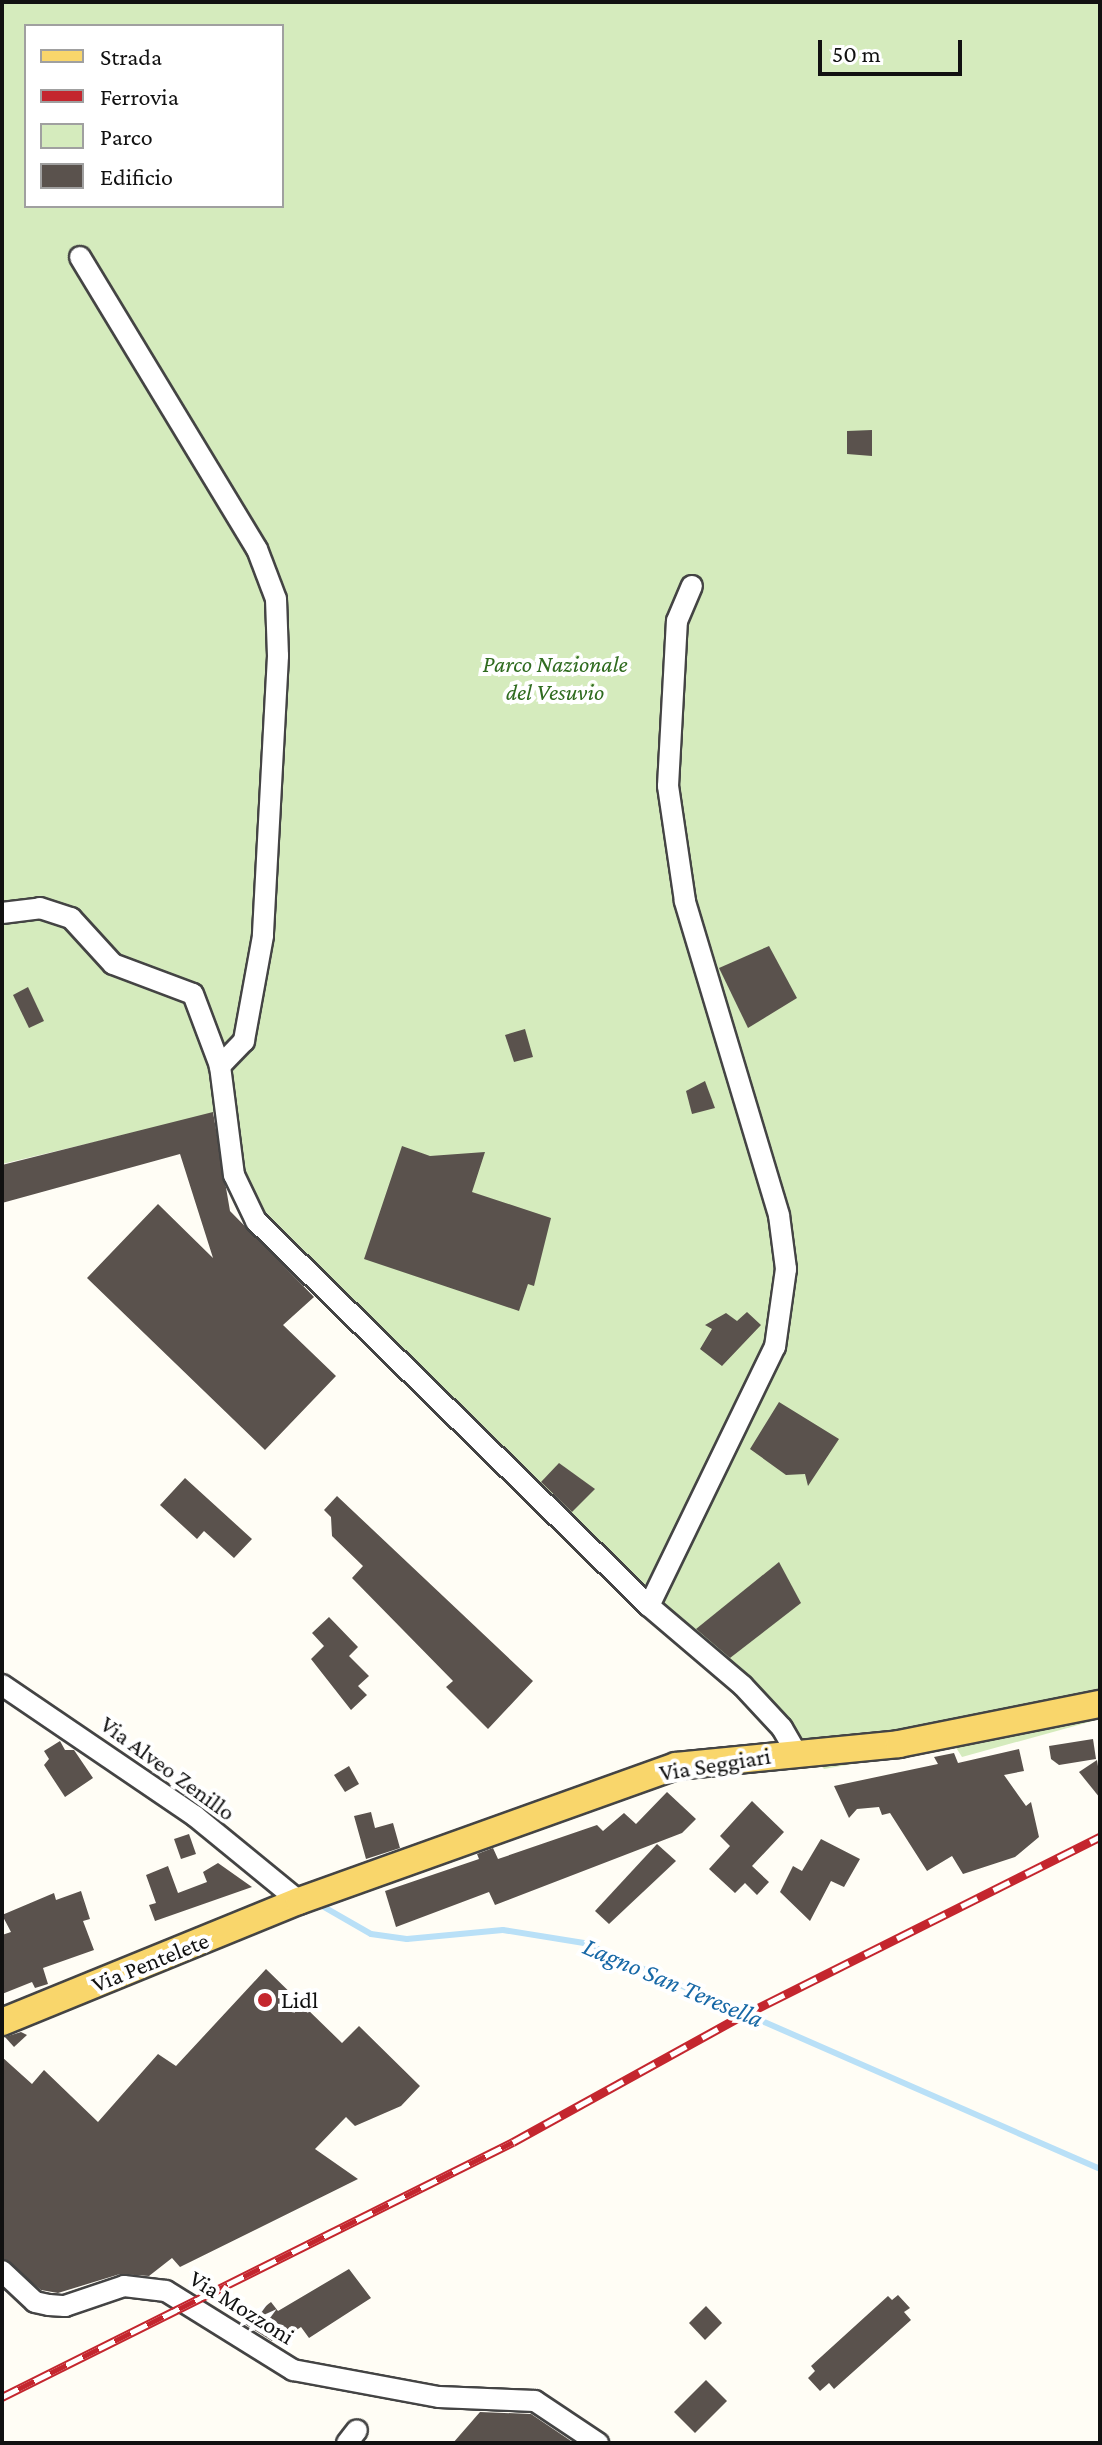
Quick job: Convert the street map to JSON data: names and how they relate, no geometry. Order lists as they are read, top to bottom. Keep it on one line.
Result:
{"streets":{"main road":["Via Seggiari","Via Pentelete"],"street":["Via Alveo Zenillo","Via Mozzoni"]},"crossings":[["Via Seggiari","Via Alveo Zenillo"],["Via Seggiari","Via Pentelete"],["Via Alveo Zenillo","Via Pentelete"]],"water":["Lagno San Teresella"],"parks":["Parco Nazionale del Vesuvio"],"places":["Lidl"],"legend":["Strada","Ferrovia","Parco","Edificio"],"scale_bar":"50 m"}
